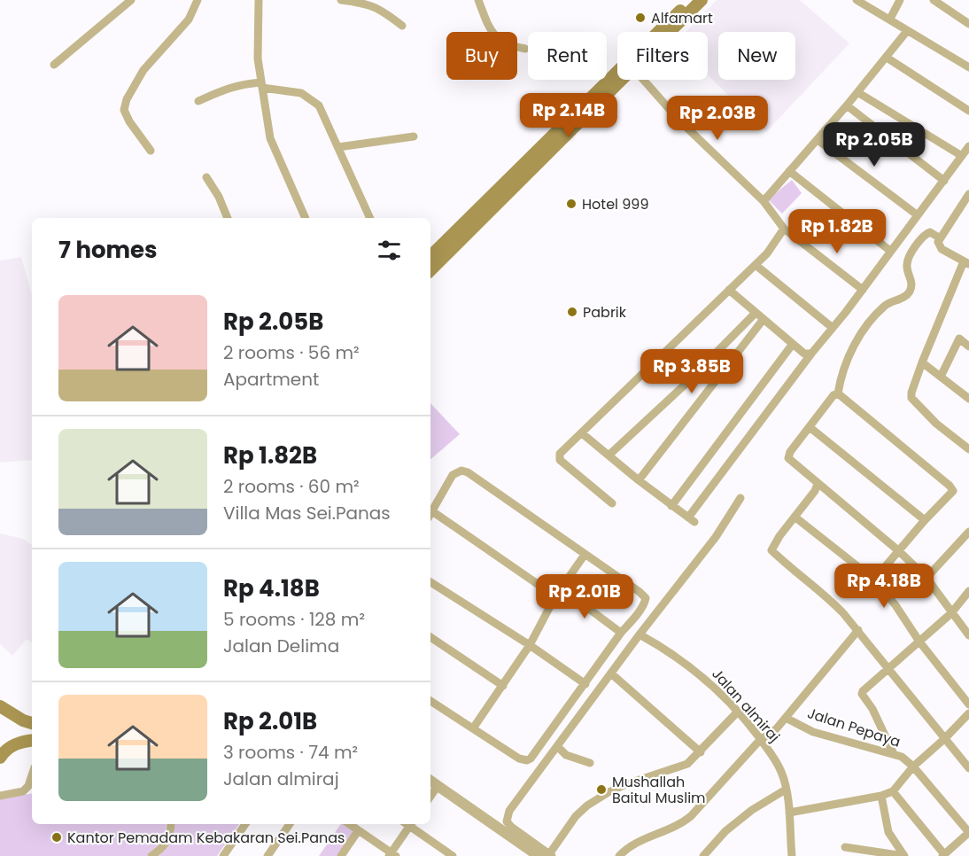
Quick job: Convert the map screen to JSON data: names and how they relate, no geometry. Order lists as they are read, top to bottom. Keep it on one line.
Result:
{"streets":{"street":["Jalan almiraj","Jalan Pepaya"]},"crossings":[["Jalan almiraj","Jalan Pepaya"]],"places":["Alfamart","Hotel 999","Pabrik","Mushallah Baitul Muslim","Kantor Pemadam Kebakaran Sei.Panas"],"page":{"chip":["Buy","Rent","Filters","New"],"price":["Rp 2.14B","Rp 2.03B","Rp 2.05B","Rp 1.82B","Rp 3.85B","Rp 4.18B","Rp 2.01B"],"heading":"7 homes","list":[{"name":"Rp 2.05B","note":"2 rooms · 56 m² · Apartment"},{"name":"Rp 1.82B","note":"2 rooms · 60 m² · Villa Mas Sei.Panas"},{"name":"Rp 4.18B","note":"5 rooms · 128 m² · Jalan Delima"},{"name":"Rp 2.01B","note":"3 rooms · 74 m² · Jalan almiraj"}]}}
